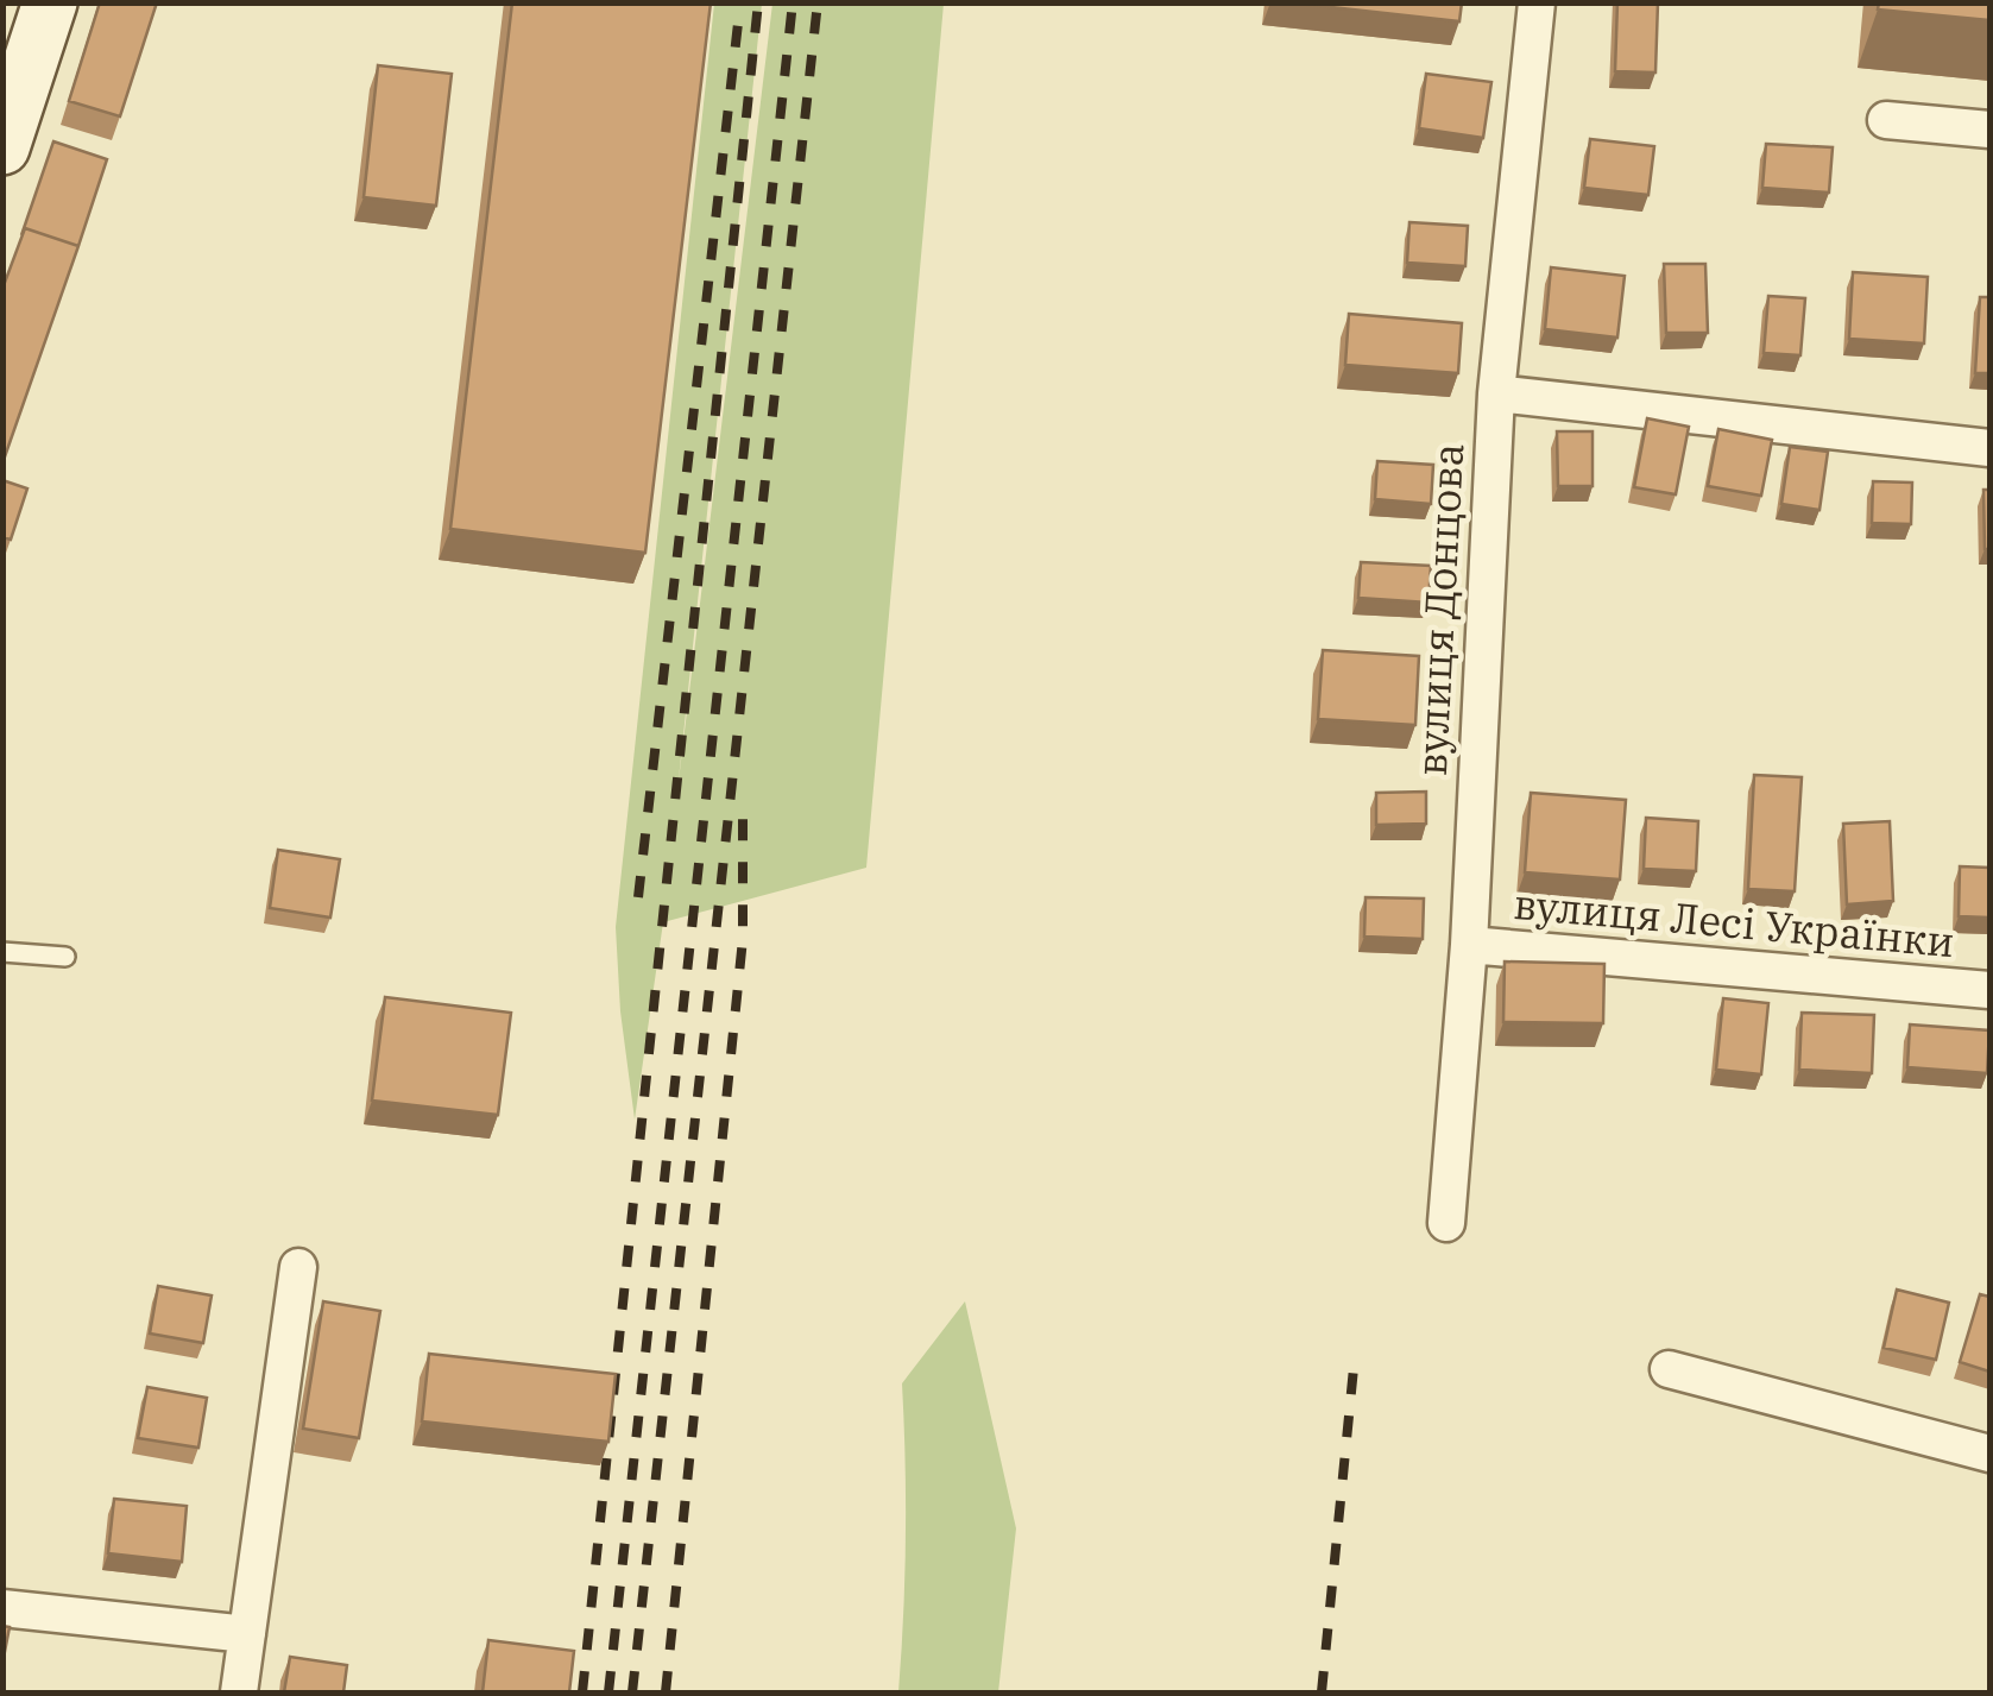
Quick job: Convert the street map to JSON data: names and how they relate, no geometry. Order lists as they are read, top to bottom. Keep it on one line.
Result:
{"streets":{"street":["вулиця Донцова","вулиця Лесі Українки"]},"crossings":[["вулиця Донцова","вулиця Лесі Українки"]]}
